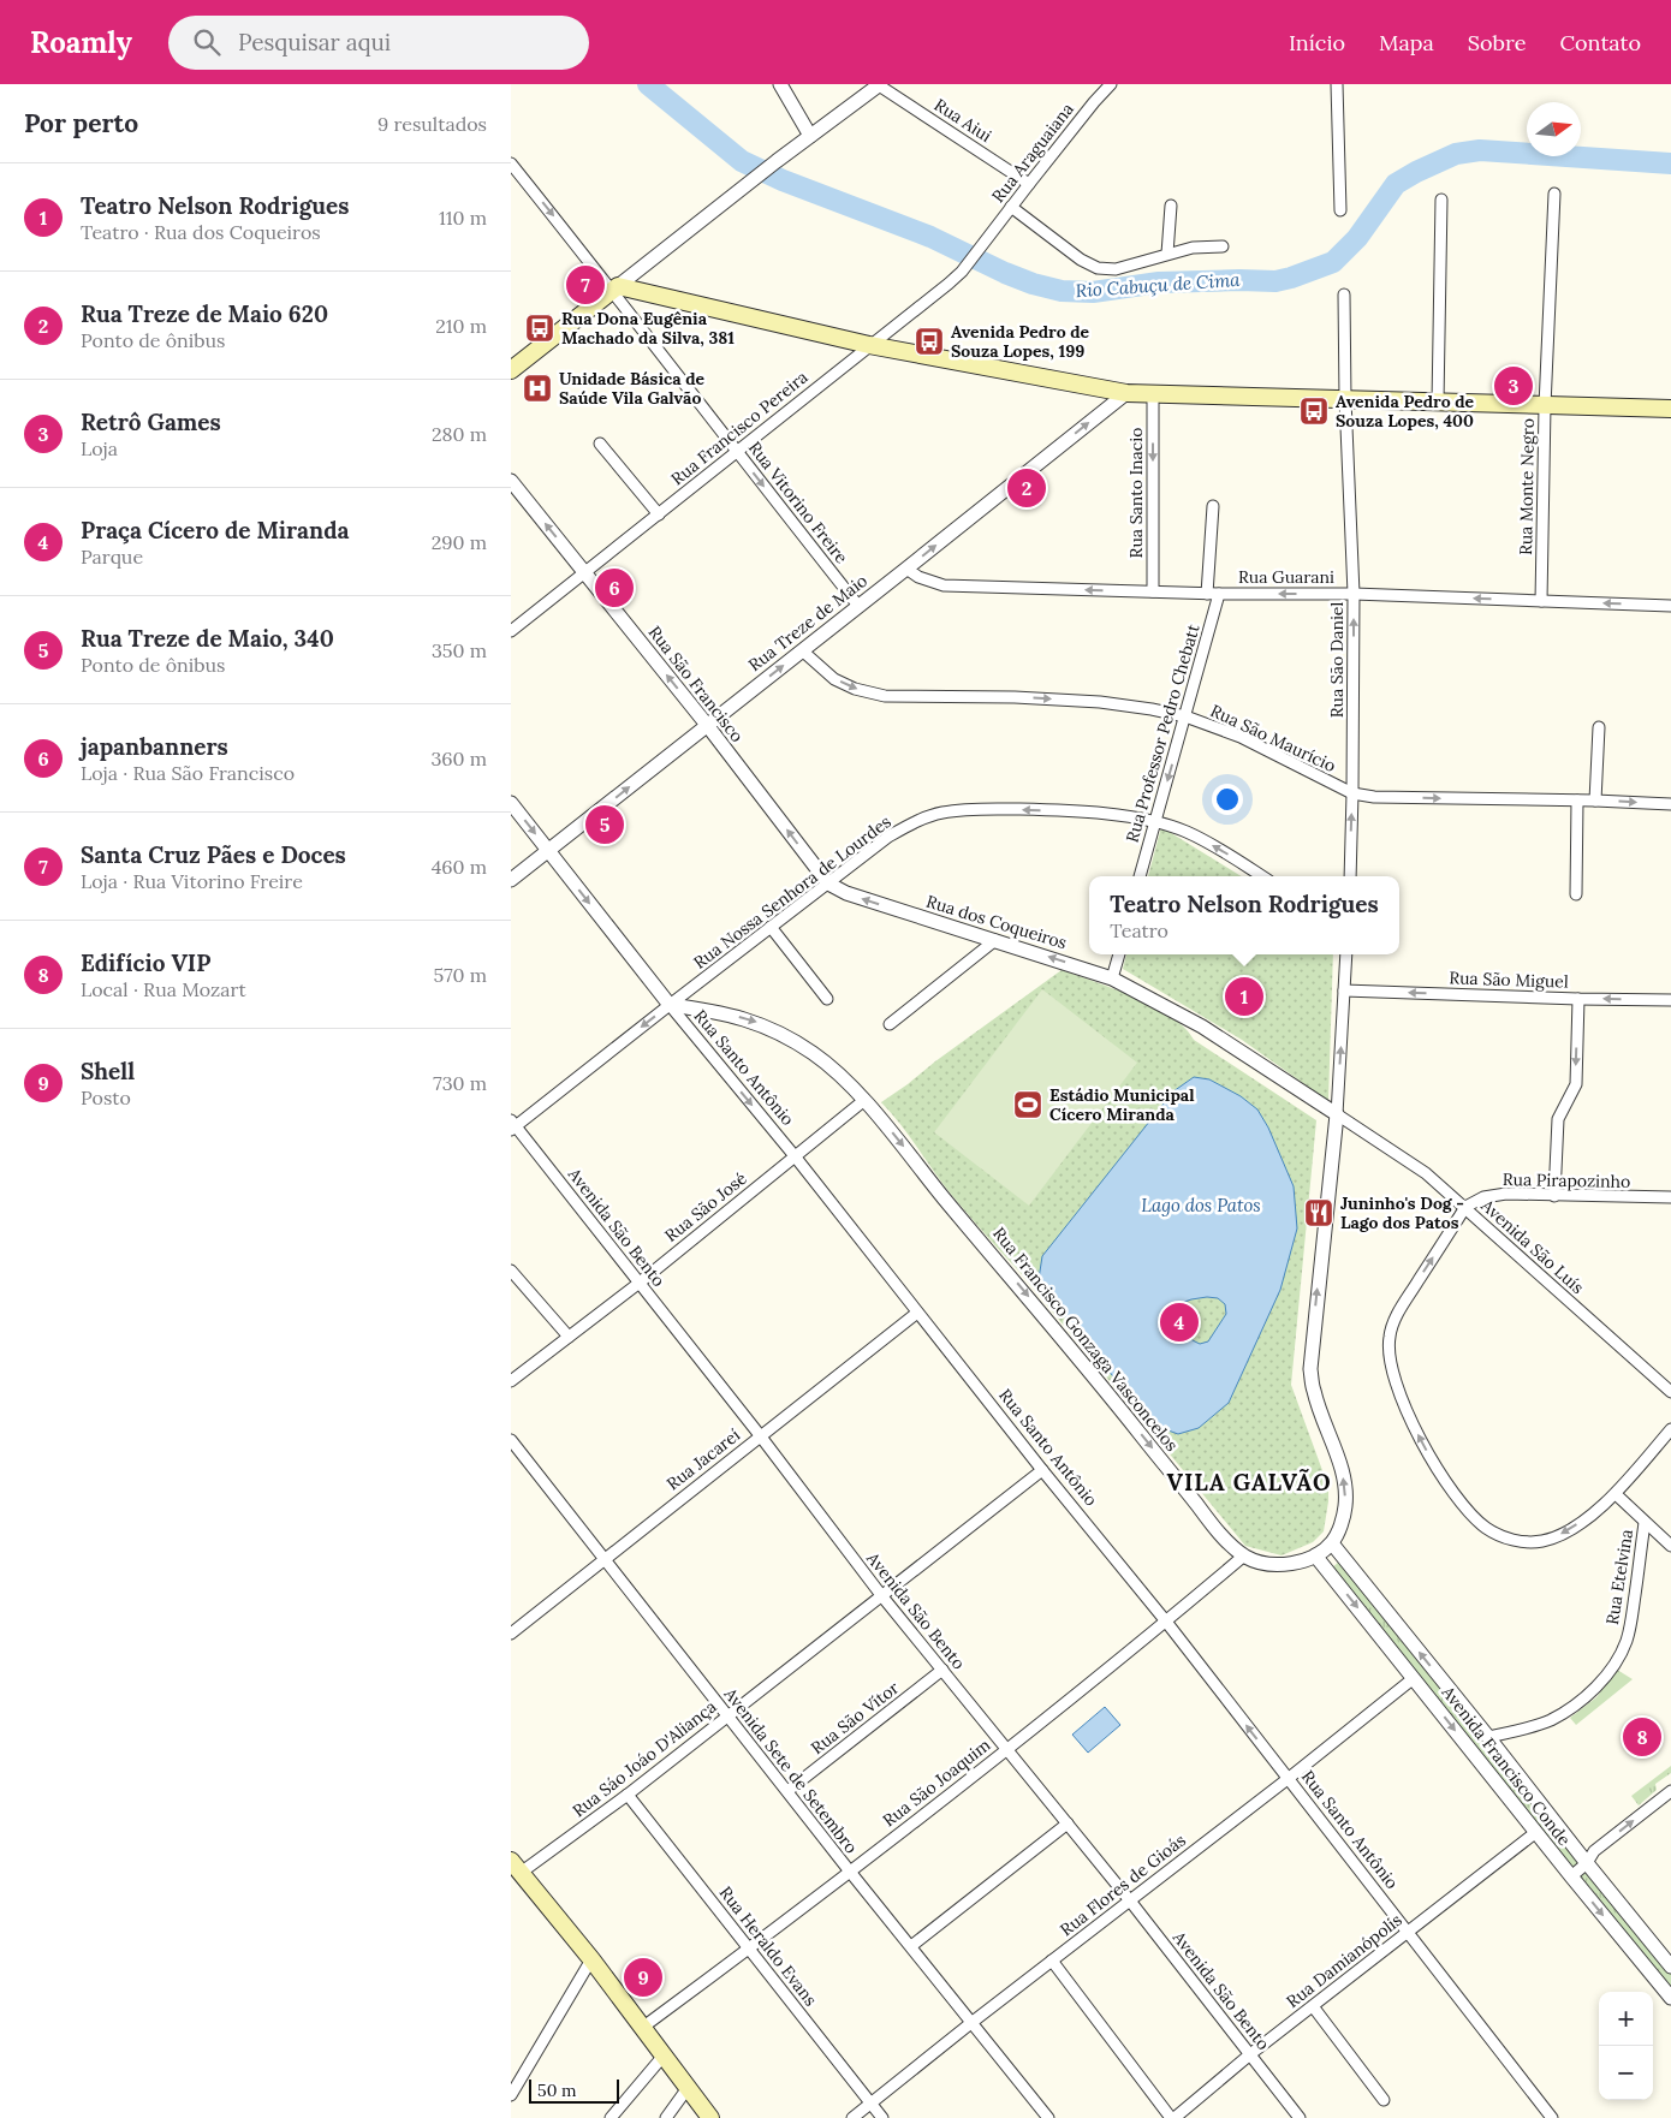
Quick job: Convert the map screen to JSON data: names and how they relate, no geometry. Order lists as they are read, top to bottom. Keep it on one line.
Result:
{"streets":{"street":["Rua Aiui","Rua Araguaiana","Rua Francisco Pereira","Rua Monte Negro","Rua Santo Inacio","Rua Vitorino Freire","Rua Guarani","Rua Treze de Maio","Rua São Daniel","Rua São Francisco","Rua Professor Pedro Chebatt","Rua São Maurício","Rua Nossa Senhora de Lourdes","Rua dos Coqueiros","Rua São Miguel","Rua Santo Antônio","Rua Pirapozinho","Rua São José","Avenida São Bento","Avenida São Luís","Rua Francisco Gonzaga Vasconcelos","Rua Jacareí","Rua Etelvina","Rua São Vítor","Rua Sáo Joáo D'Aliança","Avenida Francisco Conde","Avenida Sete de Setembro","Rua São Joaquim","Rua Flores de Gioás","Rua Heraldo Evans","Rua Damianópolis"]},"crossings":[["Rua Aiui","Rua Araguaiana"],["Rua Araguaiana","Rua Francisco Pereira"],["Rua Francisco Pereira","Rua Vitorino Freire"],["Rua Francisco Pereira","Rua São Francisco"],["Rua Monte Negro","Rua Guarani"],["Rua Santo Inacio","Rua Guarani"],["Rua Vitorino Freire","Rua Treze de Maio"],["Rua Guarani","Rua Treze de Maio"],["Rua Guarani","Rua São Daniel"],["Rua Guarani","Rua Professor Pedro Chebatt"],["Rua Treze de Maio","Rua São Francisco"],["Rua Treze de Maio","Rua São Maurício"],["Rua Treze de Maio","Rua Santo Antônio"],["Rua São Daniel","Rua São Maurício"],["Rua São Francisco","Rua Nossa Senhora de Lourdes"],["Rua São Francisco","Rua dos Coqueiros"],["Rua Professor Pedro Chebatt","Rua São Maurício"],["Rua Professor Pedro Chebatt","Rua Nossa Senhora de Lourdes"],["Rua Nossa Senhora de Lourdes","Rua dos Coqueiros"],["Rua Nossa Senhora de Lourdes","Rua Santo Antônio"],["Rua Nossa Senhora de Lourdes","Avenida São Bento"],["Rua Nossa Senhora de Lourdes","Rua Francisco Gonzaga Vasconcelos"],["Rua dos Coqueiros","Avenida São Luís"],["Rua Santo Antônio","Rua São José"],["Rua Santo Antônio","Rua Francisco Gonzaga Vasconcelos"],["Rua Santo Antônio","Rua Jacareí"],["Rua Santo Antônio","Rua Sáo Joáo D'Aliança"],["Rua Santo Antônio","Rua São Joaquim"],["Rua Santo Antônio","Rua Flores de Gioás"],["Rua Santo Antônio","Rua Damianópolis"],["Rua Pirapozinho","Avenida São Luís"],["Rua São José","Avenida São Bento"],["Rua São José","Rua Francisco Gonzaga Vasconcelos"],["Avenida São Bento","Rua Jacareí"],["Avenida São Bento","Rua São Vítor"],["Avenida São Bento","Rua Sáo Joáo D'Aliança"],["Avenida São Bento","Rua São Joaquim"],["Avenida São Bento","Rua Flores de Gioás"],["Avenida São Bento","Rua Damianópolis"],["Rua Francisco Gonzaga Vasconcelos","Avenida Francisco Conde"],["Rua Francisco Gonzaga Vasconcelos","Rua São Joaquim"],["Rua Jacareí","Avenida Sete de Setembro"],["Rua Etelvina","Avenida Francisco Conde"],["Rua São Vítor","Avenida Sete de Setembro"],["Rua Sáo Joáo D'Aliança","Avenida Sete de Setembro"],["Rua Sáo Joáo D'Aliança","Rua Heraldo Evans"],["Avenida Francisco Conde","Rua Flores de Gioás"],["Avenida Francisco Conde","Rua Damianópolis"],["Avenida Sete de Setembro","Rua São Joaquim"],["Avenida Sete de Setembro","Rua Flores de Gioás"],["Rua São Joaquim","Rua Heraldo Evans"],["Rua Flores de Gioás","Rua Heraldo Evans"]],"one_way":["Rua Vitorino Freire","Rua Guarani","Rua Treze de Maio","Rua São Daniel","Rua São Francisco","Rua Professor Pedro Chebatt","Rua São Maurício","Rua Nossa Senhora de Lourdes","Rua dos Coqueiros","Rua São Miguel","Rua Francisco Gonzaga Vasconcelos"],"districts":["VILA GALVÃO"],"water":["Rio Cabuçu de Cima","Lago dos Patos"],"places":{"bus stop":["Rua Dona Eugênia Machado da Silva, 381","Avenida Pedro de Souza Lopes, 199","Avenida Pedro de Souza Lopes, 400"],"hospital":["Unidade Básica de Saúde Vila Galvão"],"sports":["Estádio Municipal Cícero Miranda"],"restaurant":["Juninho's Dog - Lago dos Patos"]},"scale_bar":"50 m","north":"right","page":{"header":"Roamly","search":"Pesquisar aqui","nav":["Início","Mapa","Sobre","Contato"],"heading":["Por perto","9 resultados"],"list":[{"mark":"1","name":"Teatro Nelson Rodrigues","note":"Teatro · Rua dos Coqueiros","value":"110 m"},{"mark":"2","name":"Rua Treze de Maio 620","note":"Ponto de ônibus","value":"210 m"},{"mark":"3","name":"Retrô Games","note":"Loja","value":"280 m"},{"mark":"4","name":"Praça Cícero de Miranda","note":"Parque","value":"290 m"},{"mark":"5","name":"Rua Treze de Maio, 340","note":"Ponto de ônibus","value":"350 m"},{"mark":"6","name":"japanbanners","note":"Loja · Rua São Francisco","value":"360 m"},{"mark":"7","name":"Santa Cruz Pães e Doces","note":"Loja · Rua Vitorino Freire","value":"460 m"},{"mark":"8","name":"Edifício VIP","note":"Local · Rua Mozart","value":"570 m"},{"mark":"9","name":"Shell","note":"Posto","value":"730 m"}],"pins":["7","3","2","6","5","1","4","8","9"],"popup":["Teatro Nelson Rodrigues","Teatro"],"map_buttons":["+","−"],"scale":"50 m"}}
